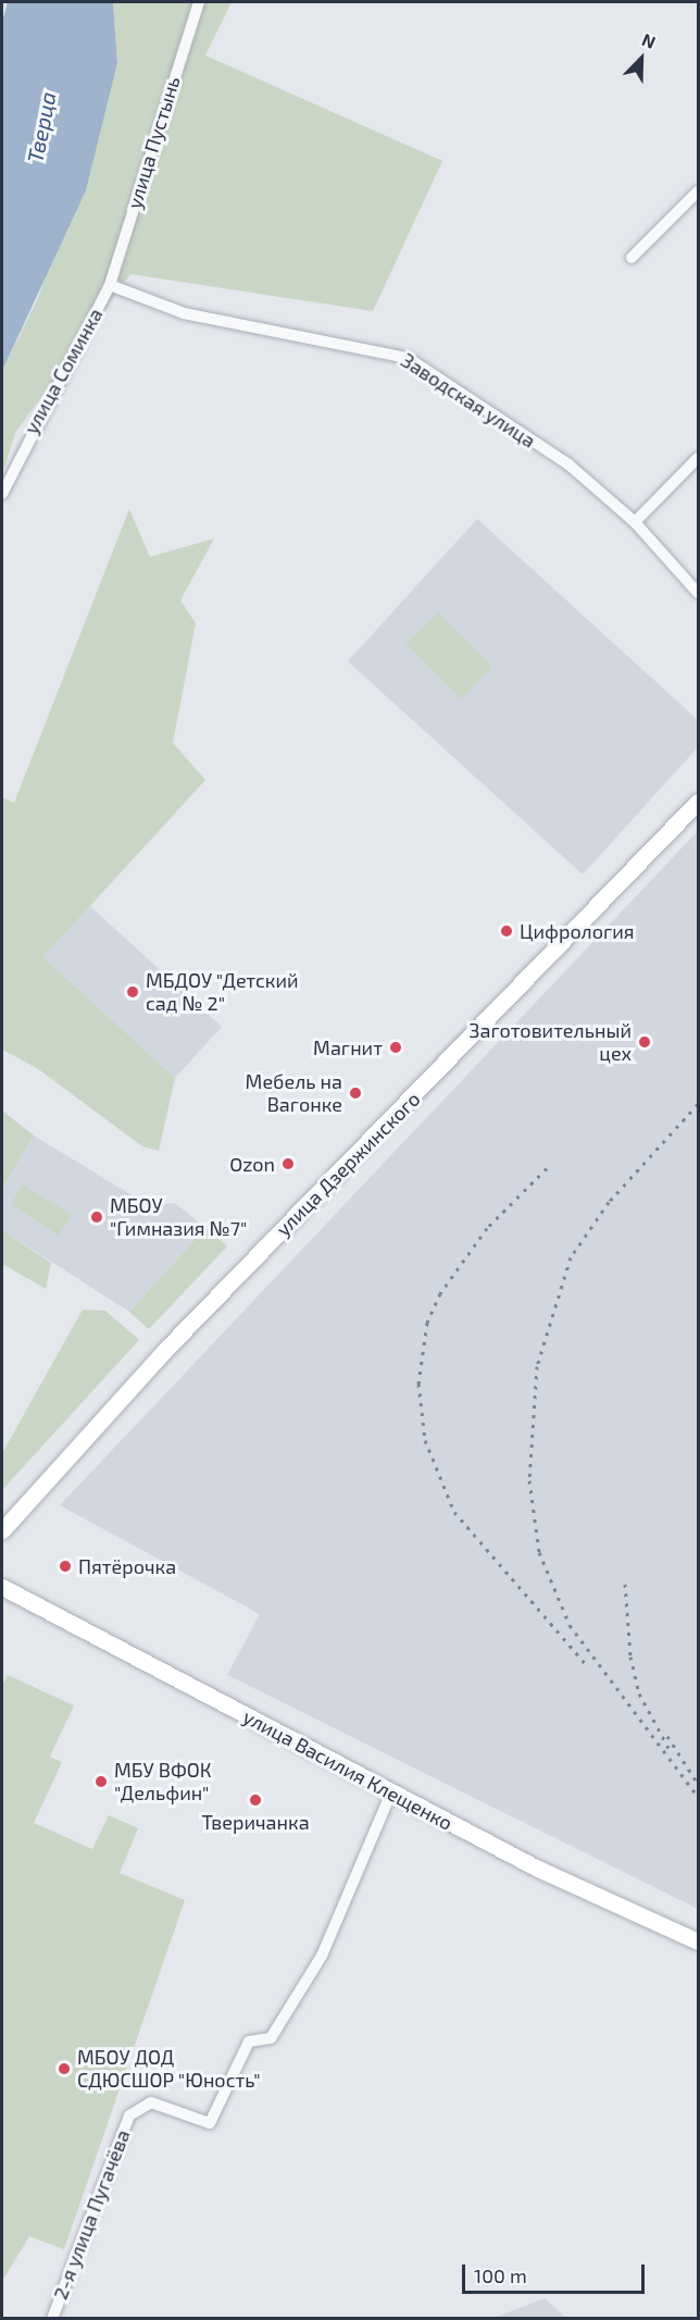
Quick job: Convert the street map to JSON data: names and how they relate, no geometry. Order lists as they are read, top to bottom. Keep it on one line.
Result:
{"streets":{"main road":["улица Дзержинского","улица Василия Клещенко"],"street":["улица Пустынь","улица Соминка","Заводская улица","2-я улица Пугачёва"]},"crossings":[["улица Пустынь","улица Соминка"],["улица Пустынь","Заводская улица"],["улица Соминка","Заводская улица"],["улица Василия Клещенко","2-я улица Пугачёва"]],"water":["Тверца"],"places":["Цифрология","МБДОУ \"Детский сад № 2\"","Заготовительный цех","Магнит","Мебель на Вагонке","Ozon","МБОУ \"Гимназия №7\"","Пятёрочка","МБУ ВФОК \"Дельфин\"","Тверичанка","МБОУ ДОД СДЮСШОР \"Юность\""],"scale_bar":"100 m","north":"top right"}
